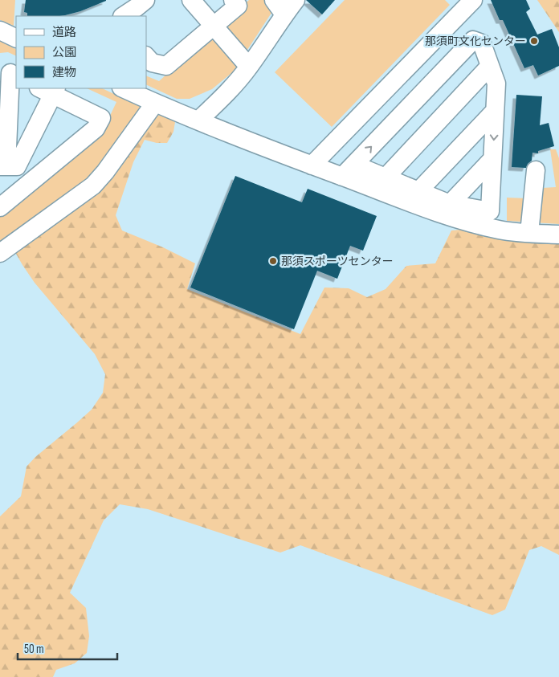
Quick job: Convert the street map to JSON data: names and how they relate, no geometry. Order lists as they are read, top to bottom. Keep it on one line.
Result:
{"places":["那須町文化センター","那須スポーツセンター"],"legend":["道路","公園","建物"],"scale_bar":"50 m"}
